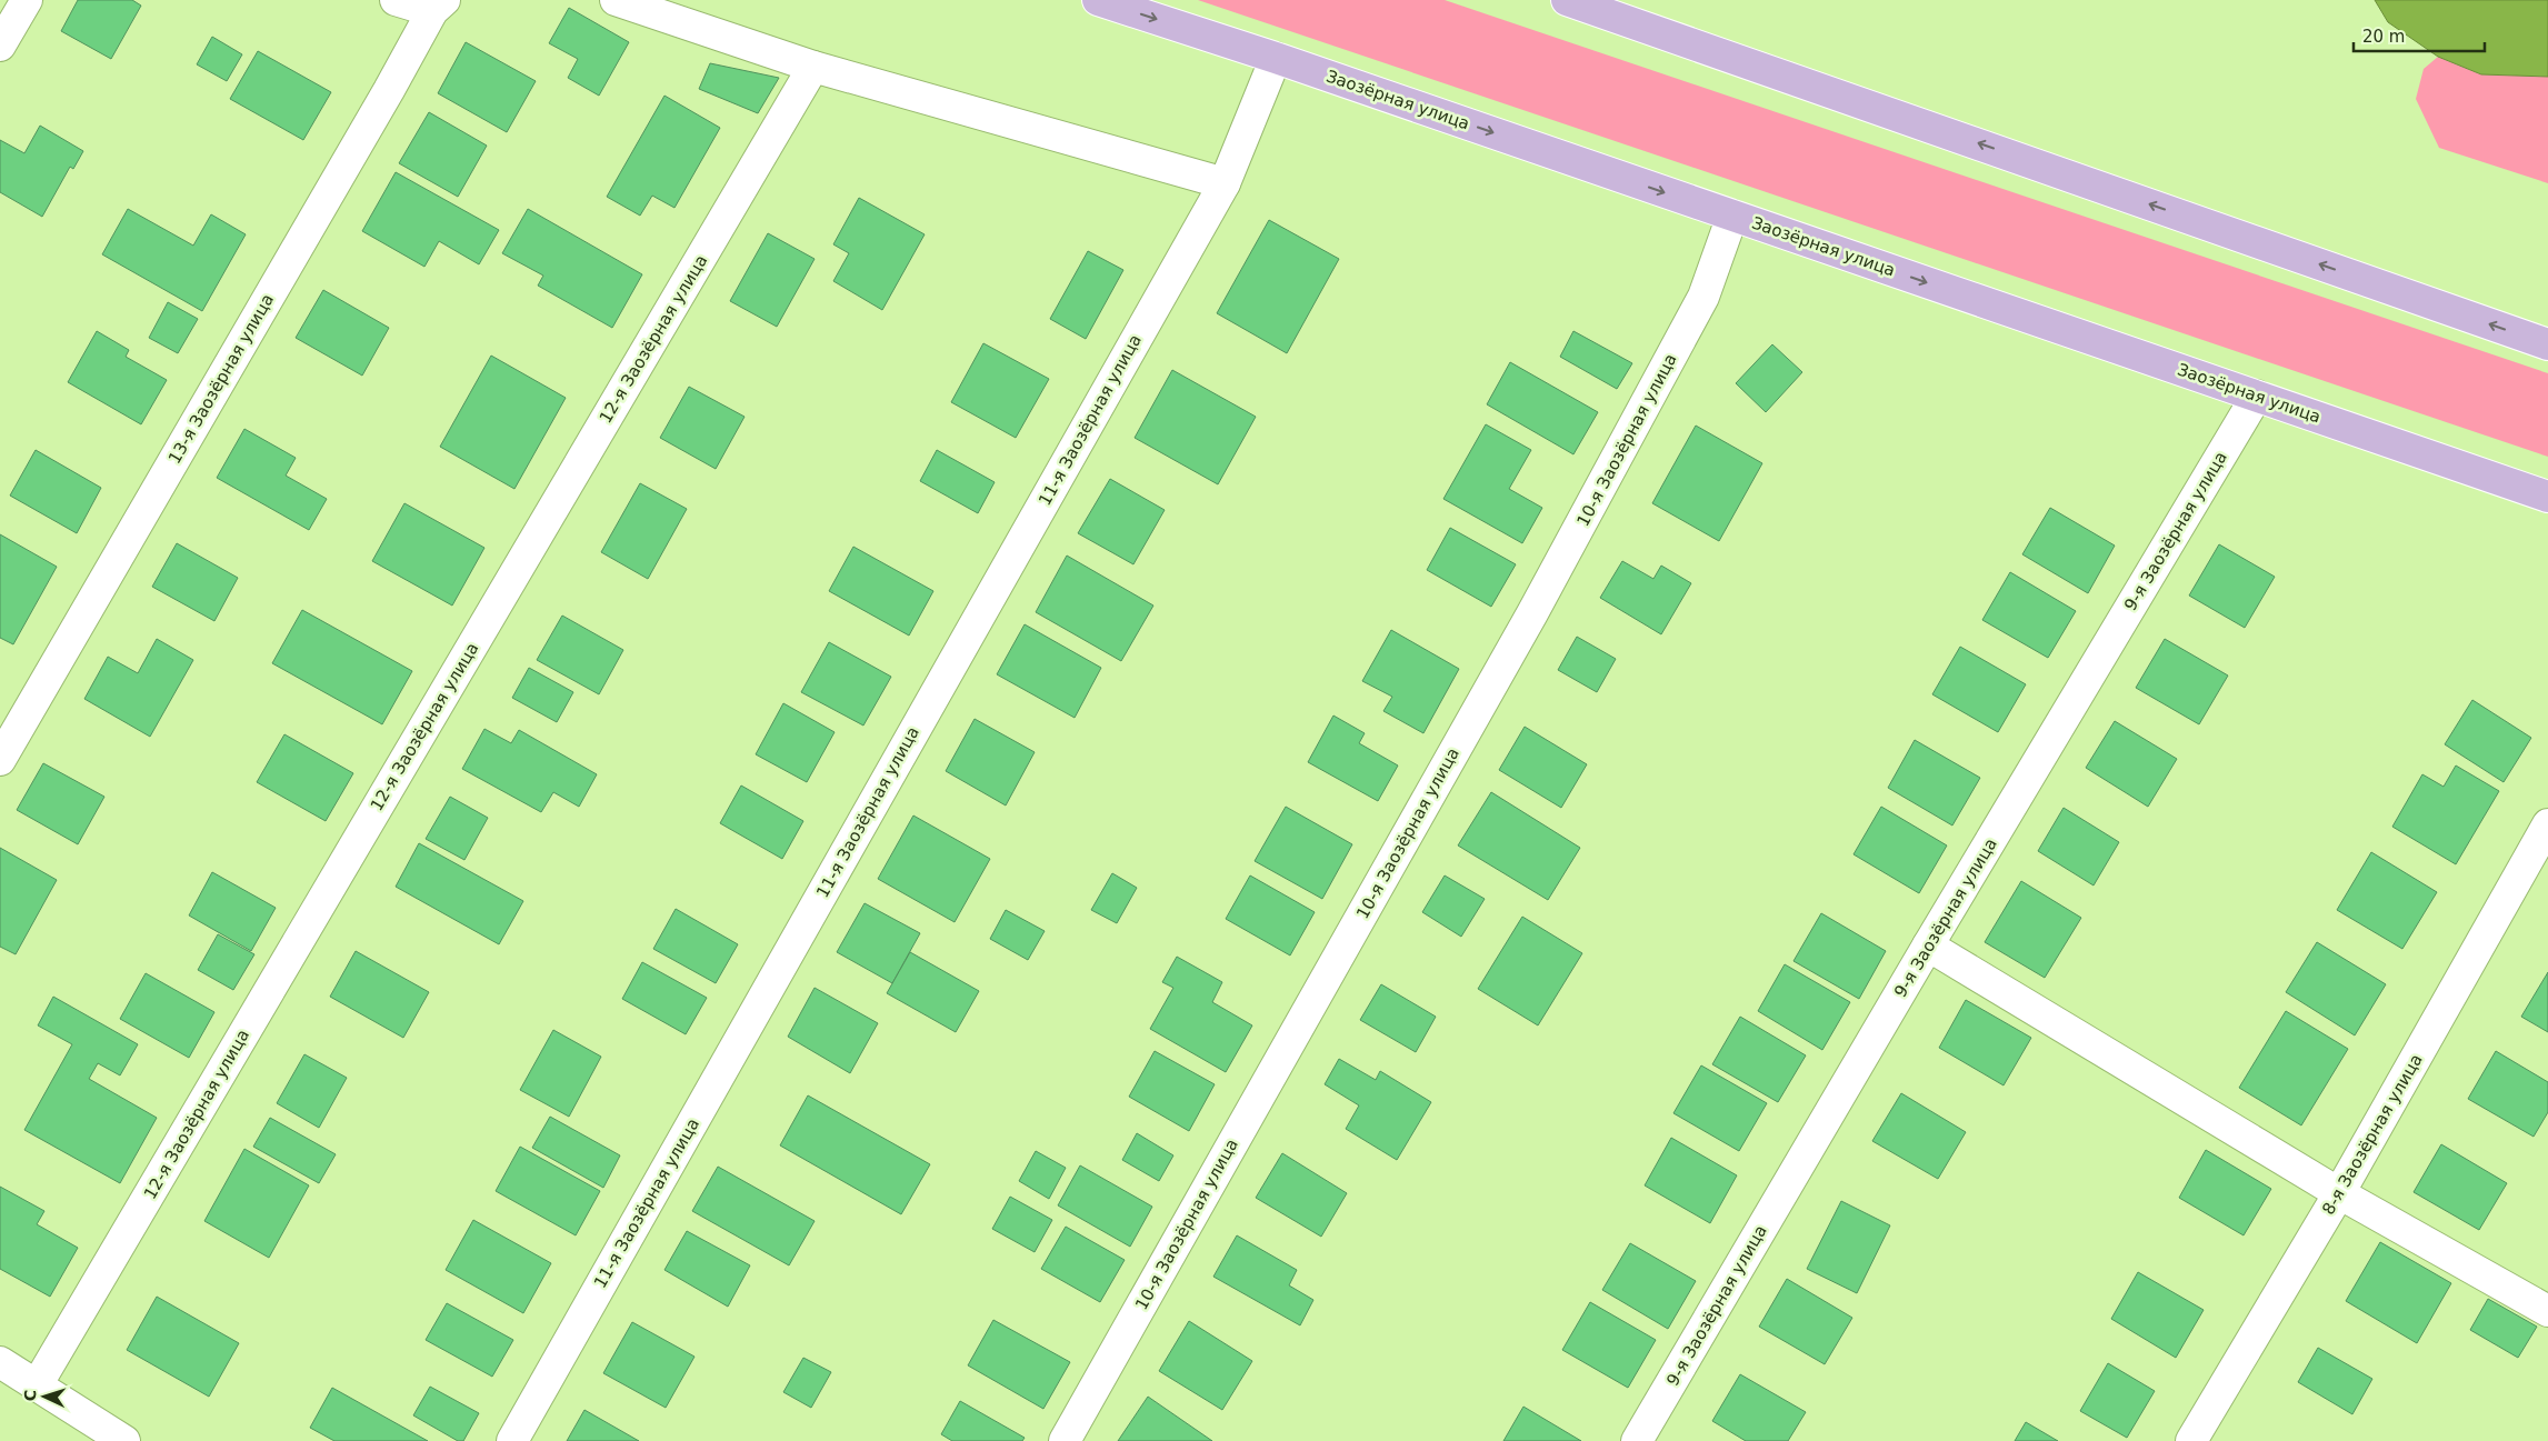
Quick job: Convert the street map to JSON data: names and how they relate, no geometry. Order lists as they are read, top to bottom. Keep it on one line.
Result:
{"streets":{"main road":["Заозёрная улица"],"street":["12-я Заозёрная улица","13-я Заозёрная улица","11-я Заозёрная улица","10-я Заозёрная улица","9-я Заозёрная улица","8-я Заозёрная улица"]},"crossings":[["Заозёрная улица","11-я Заозёрная улица"],["Заозёрная улица","10-я Заозёрная улица"],["Заозёрная улица","9-я Заозёрная улица"]],"scale_bar":"20 m","north":"left"}
